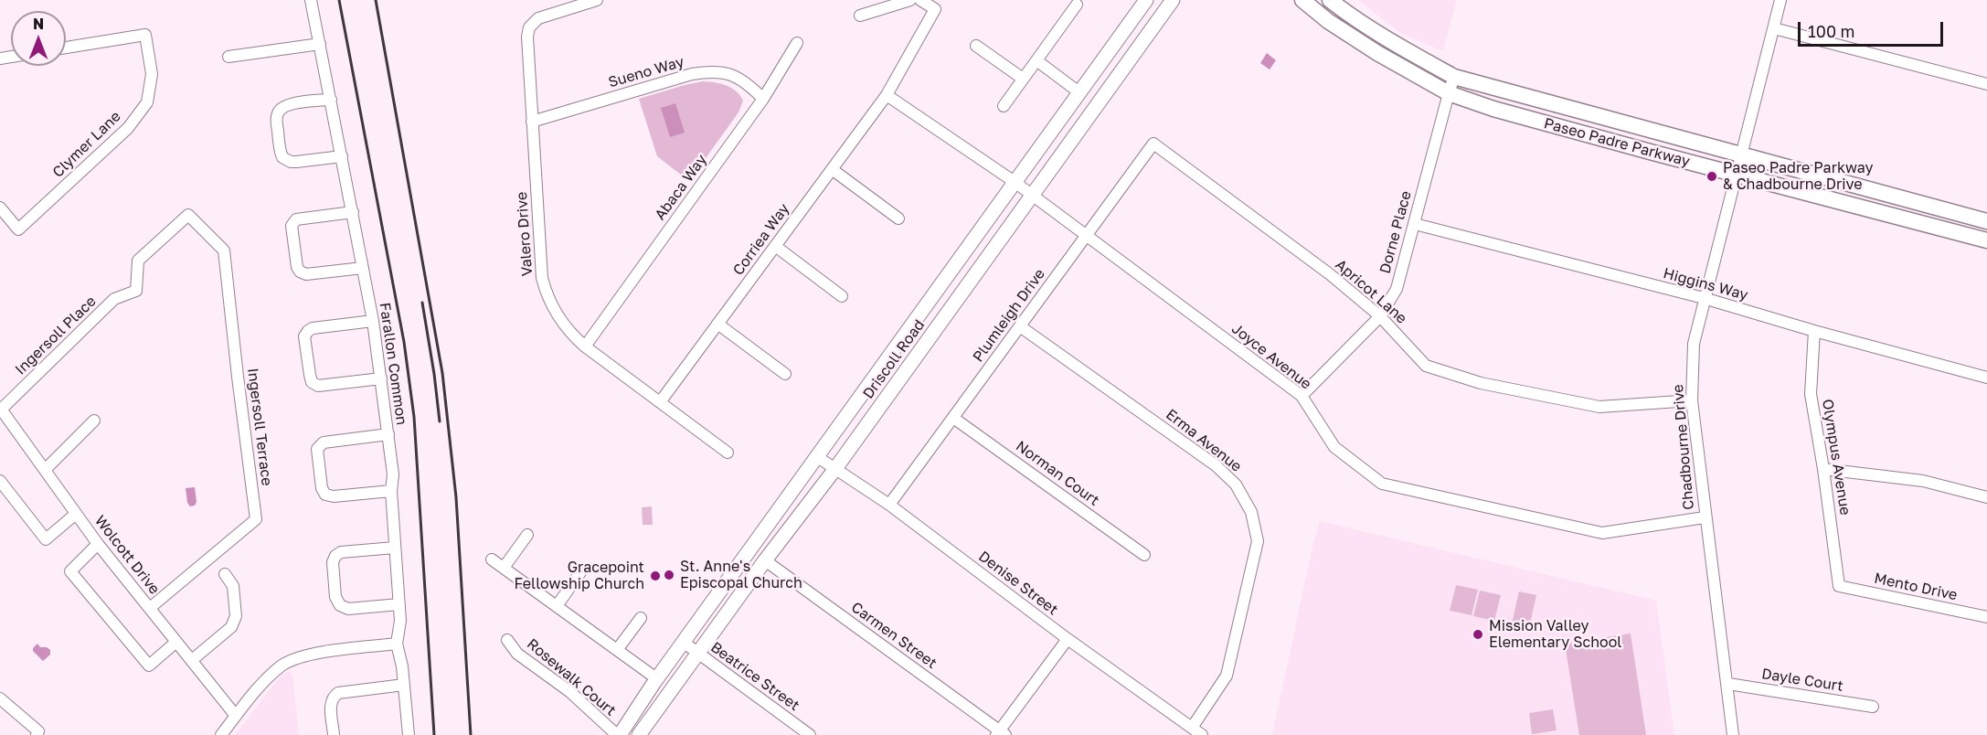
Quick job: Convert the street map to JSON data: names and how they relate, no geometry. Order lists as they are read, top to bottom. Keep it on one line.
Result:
{"streets":{"main road":["Paseo Padre Parkway"],"street":["Sueno Way","Clymer Lane","Abaca Way","Dorne Place","Valero Drive","Corriea Way","Higgins Way","Apricot Lane","Plumleigh Drive","Ingersoll Place","Joyce Avenue","Driscoll Road","Farallon Common","Ingersoll Terrace","Erma Avenue","Chadbourne Drive","Olympus Avenue","Norman Court","Wolcott Drive","Denise Street","Mento Drive","Carmen Street","Beatrice Street","Rosewalk Court","Dayle Court"]},"crossings":[["Sueno Way","Abaca Way"],["Sueno Way","Valero Drive"],["Paseo Padre Parkway","Dorne Place"],["Paseo Padre Parkway","Chadbourne Drive"],["Abaca Way","Valero Drive"],["Dorne Place","Higgins Way"],["Dorne Place","Apricot Lane"],["Dorne Place","Joyce Avenue"],["Valero Drive","Corriea Way"],["Corriea Way","Joyce Avenue"],["Higgins Way","Chadbourne Drive"],["Higgins Way","Olympus Avenue"],["Apricot Lane","Plumleigh Drive"],["Apricot Lane","Chadbourne Drive"],["Plumleigh Drive","Joyce Avenue"],["Plumleigh Drive","Erma Avenue"],["Plumleigh Drive","Norman Court"],["Plumleigh Drive","Denise Street"],["Ingersoll Place","Ingersoll Terrace"],["Ingersoll Place","Wolcott Drive"],["Joyce Avenue","Driscoll Road"],["Joyce Avenue","Chadbourne Drive"],["Driscoll Road","Denise Street"],["Driscoll Road","Carmen Street"],["Driscoll Road","Beatrice Street"],["Driscoll Road","Rosewalk Court"],["Ingersoll Terrace","Wolcott Drive"],["Erma Avenue","Denise Street"],["Chadbourne Drive","Dayle Court"],["Olympus Avenue","Mento Drive"]],"places":["Paseo Padre Parkway & Chadbourne Drive","St. Anne's Episcopal Church","Gracepoint Fellowship Church","Mission Valley Elementary School"],"scale_bar":"100 m","north":"top"}
